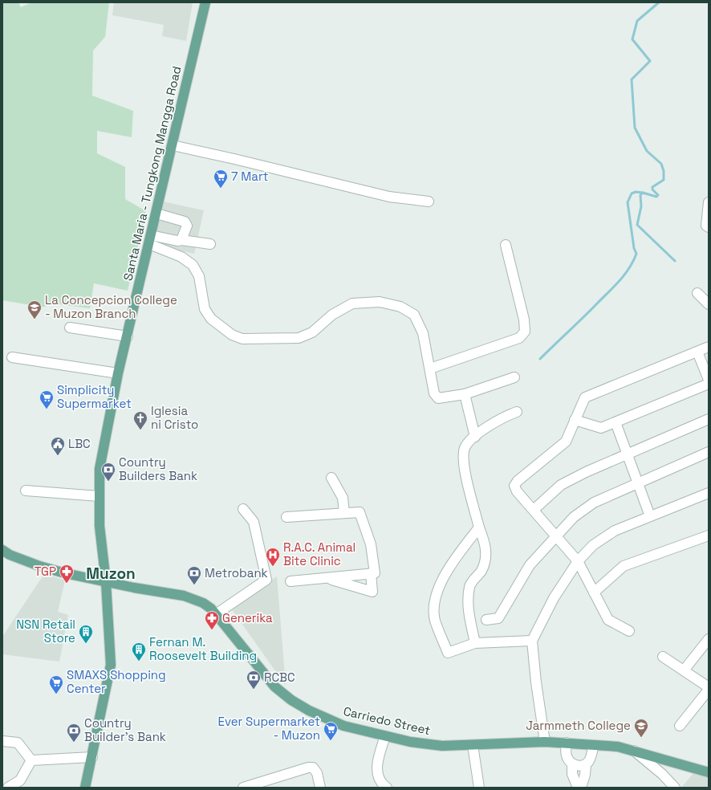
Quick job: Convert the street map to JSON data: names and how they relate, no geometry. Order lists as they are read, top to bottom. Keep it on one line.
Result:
{"streets":{"main road":["Santa Maria - Tungkong Mangga Road","Carriedo Street"]},"crossings":[["Santa Maria - Tungkong Mangga Road","Carriedo Street"]],"districts":["Muzon"],"places":{"supermarket":["7 Mart","Simplicity Supermarket","SMAXS Shopping Center","Ever Supermarket - Muzon"],"school or university":["La Concepcion College - Muzon Branch","Jarmmeth College"],"church":["Iglesia ni Cristo"],"public building":["LBC"],"bank":["Country Builders Bank","Metrobank","RCBC","Country Builder’s Bank"],"hospital":["R.A.C. Animal Bite Clinic"],"pharmacy":["TGP","Generika"],"building":["NSN Retail Store","Fernan M. Roosevelt Building"]}}
